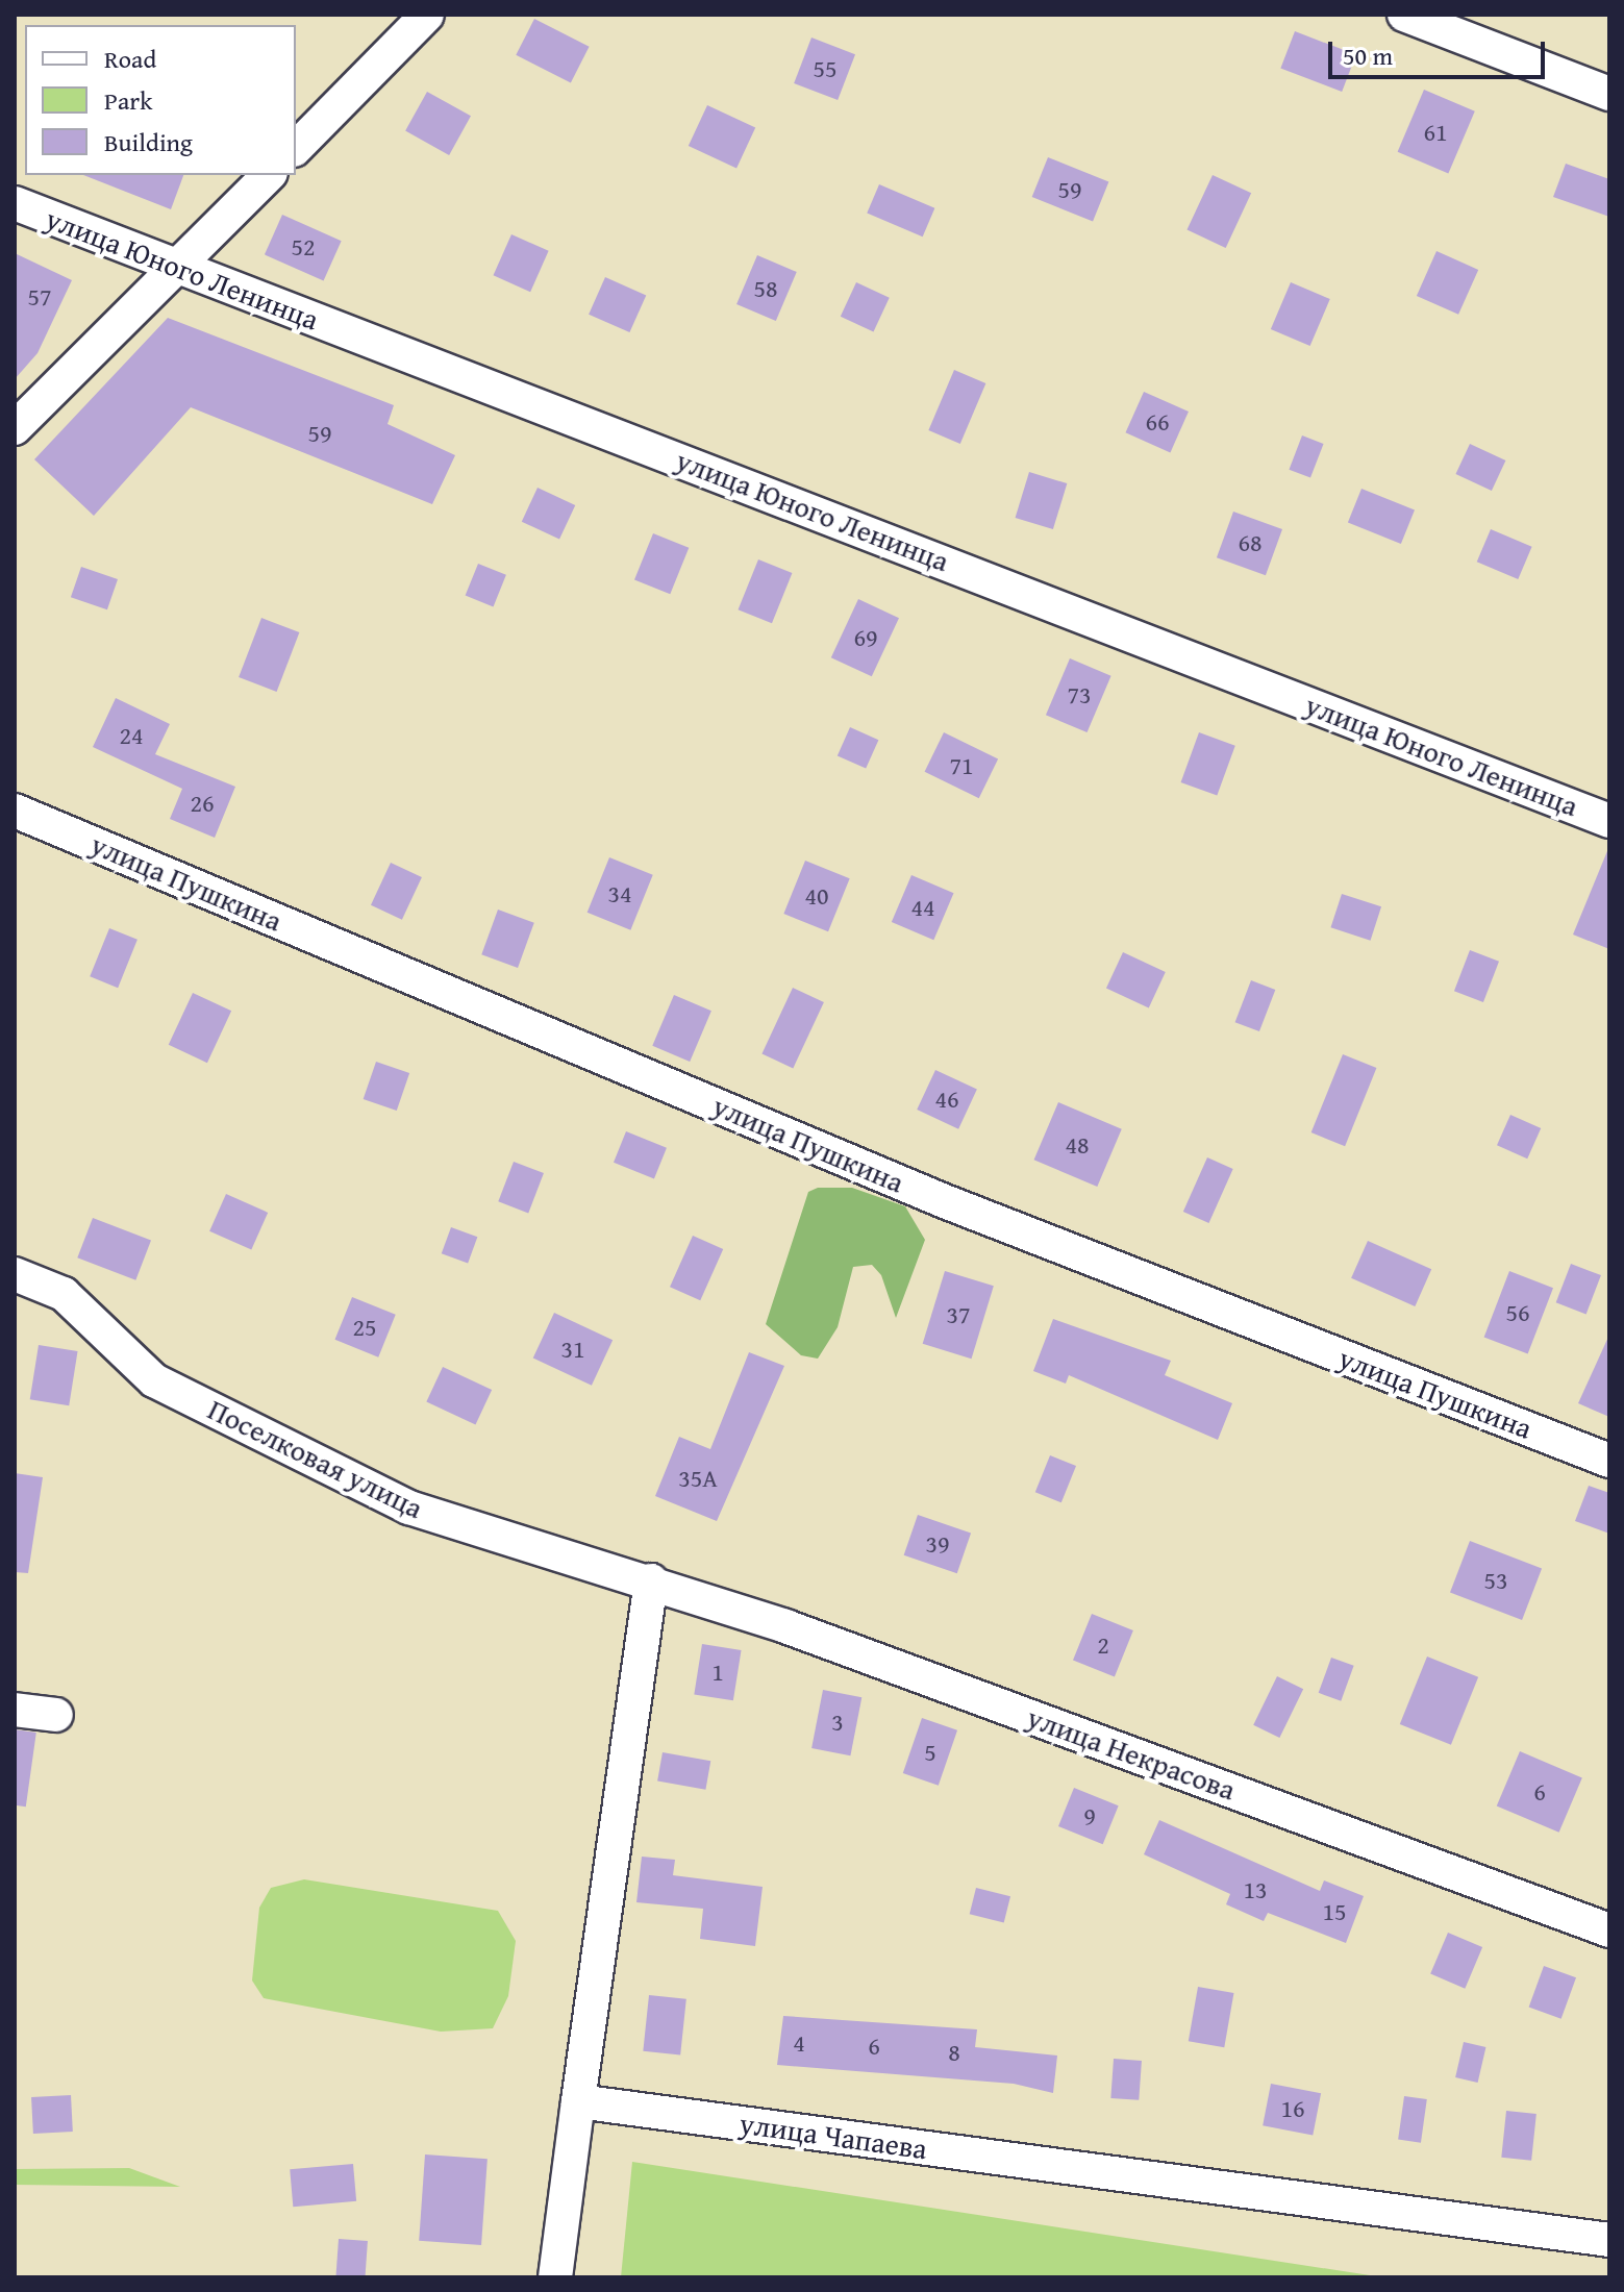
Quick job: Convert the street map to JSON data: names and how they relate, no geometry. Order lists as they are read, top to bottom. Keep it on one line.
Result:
{"streets":{"street":["улица Юного Ленинца","улица Пушкина","Поселковая улица","улица Некрасова","улица Чапаева"]},"crossings":[["Поселковая улица","улица Некрасова"]],"house_numbers":["55","61","59","52","58","57","66","59","68","69","73","24","71","26","34","40","44","46","48","56","37","25","31","35А","39","53","2","1","3","5","6","9","13","15","4","6","8","16"],"legend":["Road","Park","Building"],"scale_bar":"50 m"}
